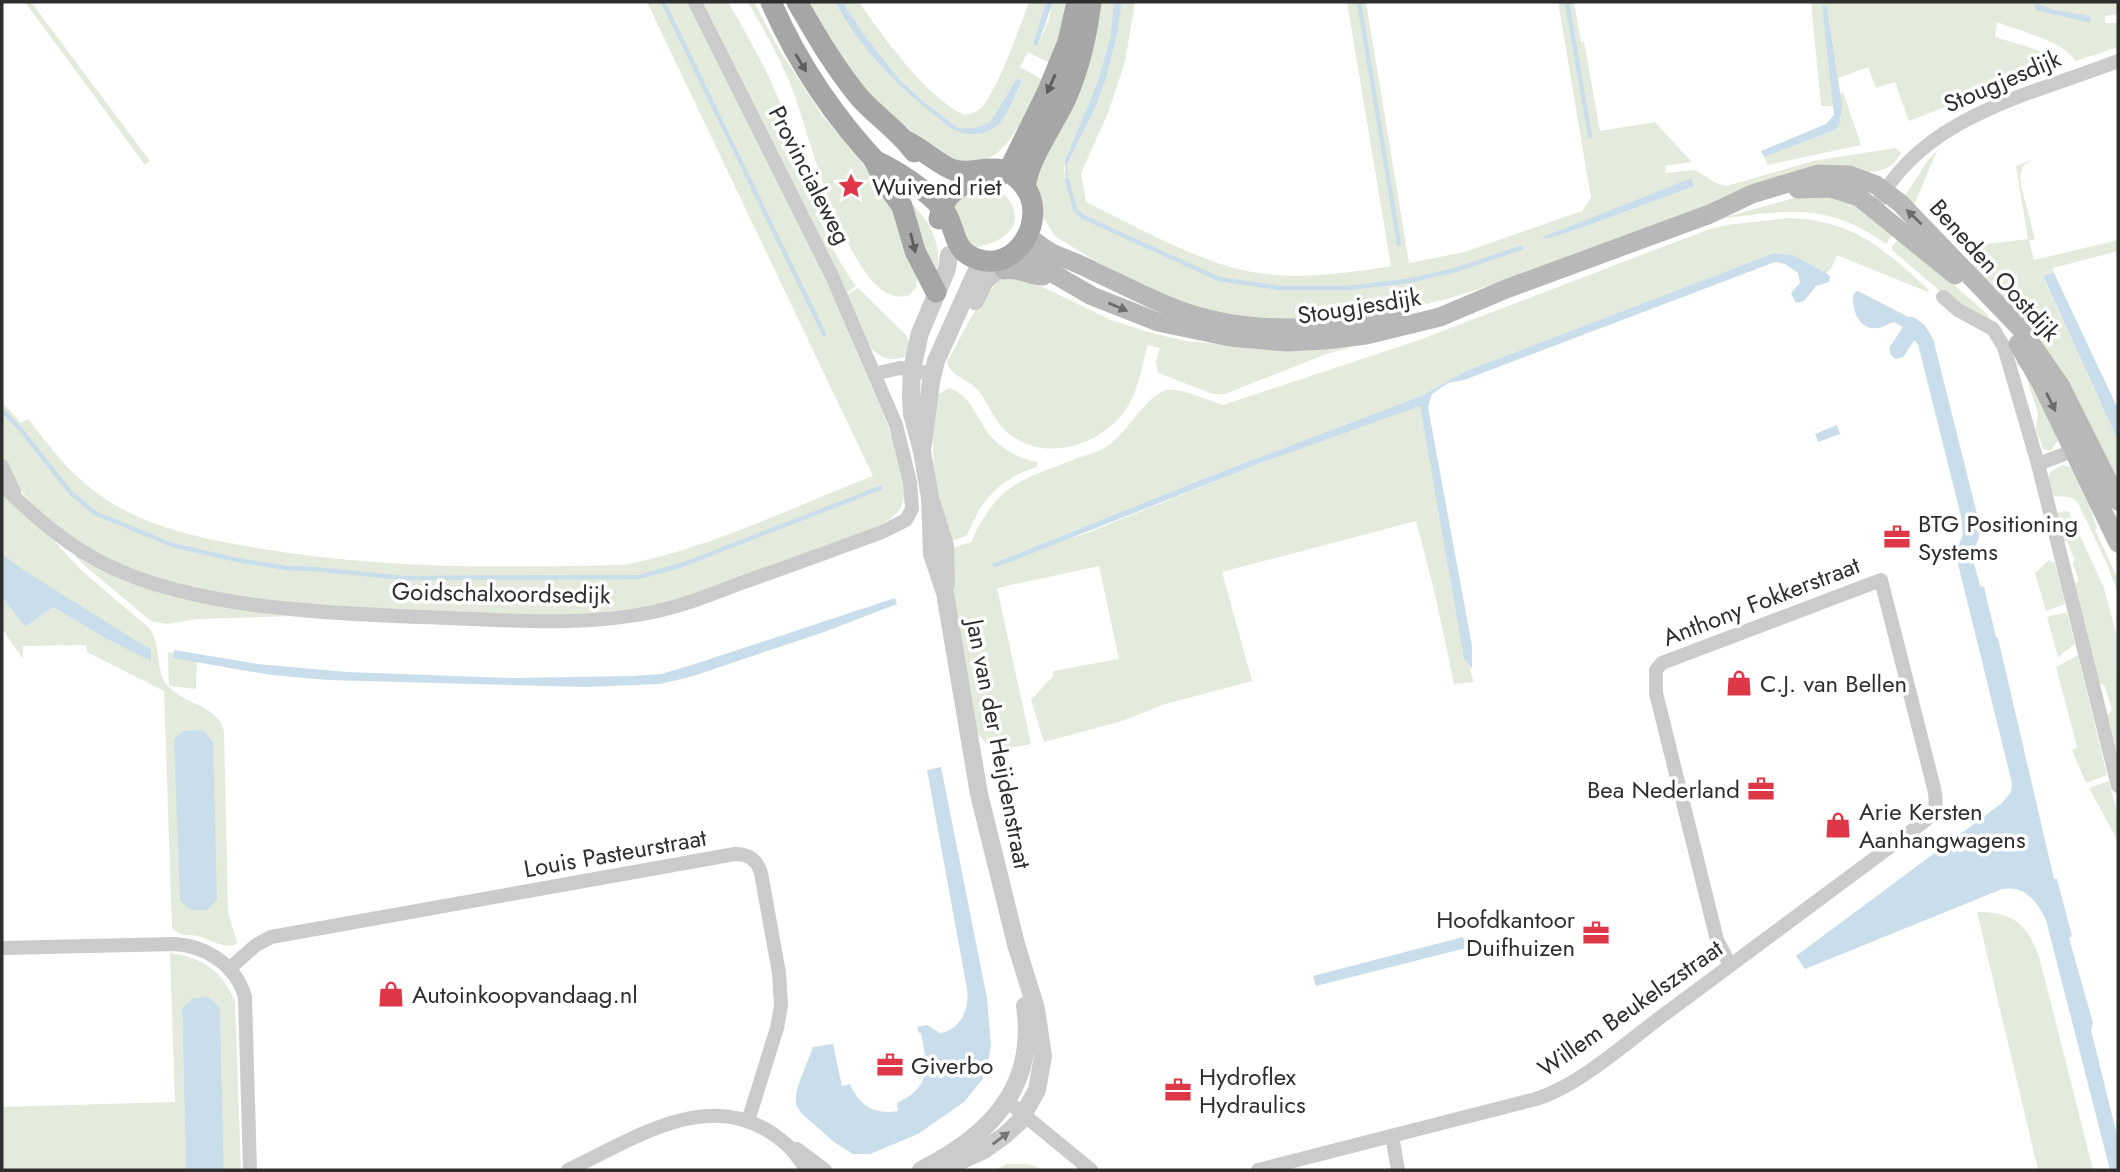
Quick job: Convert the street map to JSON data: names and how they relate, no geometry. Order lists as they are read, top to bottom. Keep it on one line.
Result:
{"streets":{"main road":["Stougjesdijk","Provincialeweg","Beneden Oostdijk"],"street":["Goidschalxoordsedijk","Anthony Fokkerstraat","Jan van der Heijdenstraat","Louis Pasteurstraat","Willem Beukelszstraat"]},"crossings":[["Stougjesdijk","Beneden Oostdijk"],["Stougjesdijk","Jan van der Heijdenstraat"],["Provincialeweg","Goidschalxoordsedijk"],["Anthony Fokkerstraat","Willem Beukelszstraat"]],"places":{"place":["Wuivend riet"],"office":["BTG Positioning Systems","Bea Nederland","Hoofdkantoor Duifhuizen","Giverbo","Hydroflex Hydraulics"],"shop":["C.J. van Bellen","Arie Kersten Aanhangwagens","Autoinkoopvandaag.nl"]}}
